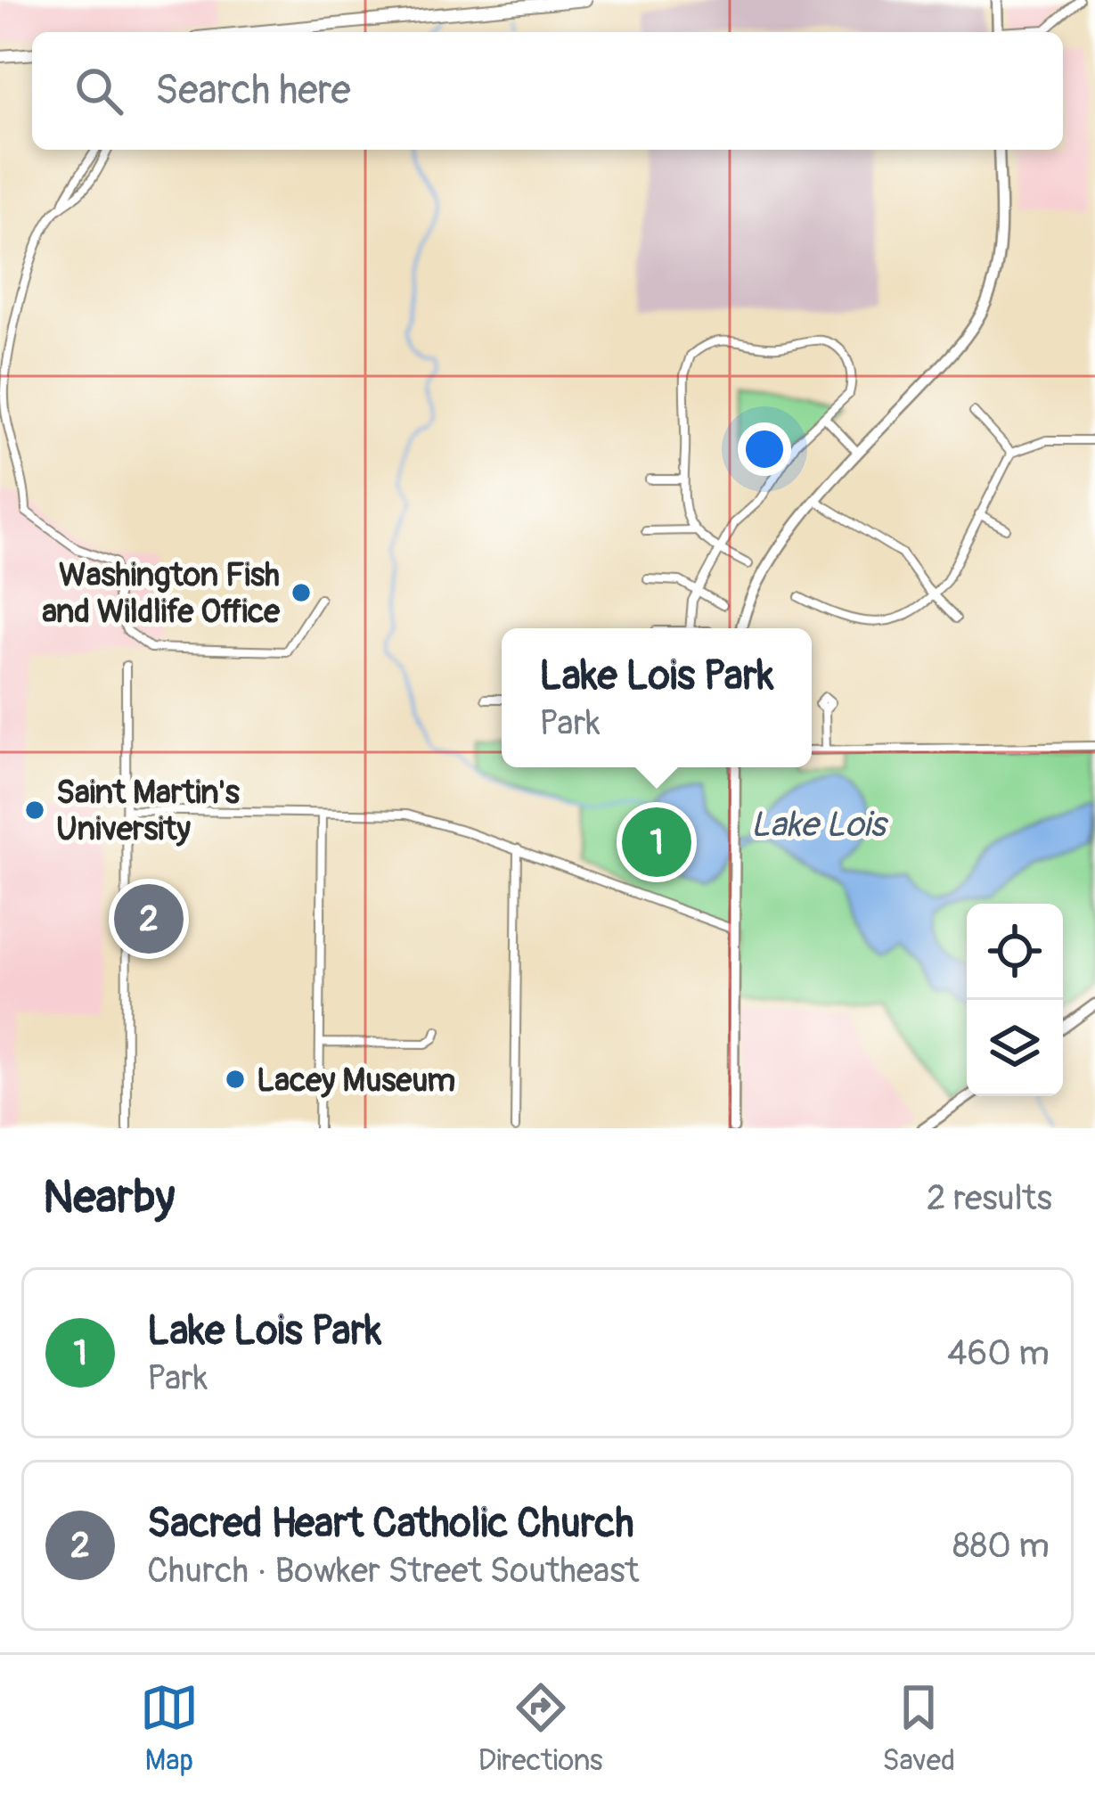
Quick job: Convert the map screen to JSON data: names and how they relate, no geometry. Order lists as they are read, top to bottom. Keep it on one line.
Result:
{"water":["Lake Lois"],"places":["Washington Fish and Wildlife Office","Saint Martin's University","Lacey Museum"],"page":{"search":"Search here","popup":["Lake Lois Park","Park"],"pins":["1","2"],"heading":["Nearby","2 results"],"list":[{"mark":"1","name":"Lake Lois Park","note":"Park","value":"460 m"},{"mark":"2","name":"Sacred Heart Catholic Church","note":"Church · Bowker Street Southeast","value":"880 m"}],"nav":["Map","Directions","Saved"]}}
